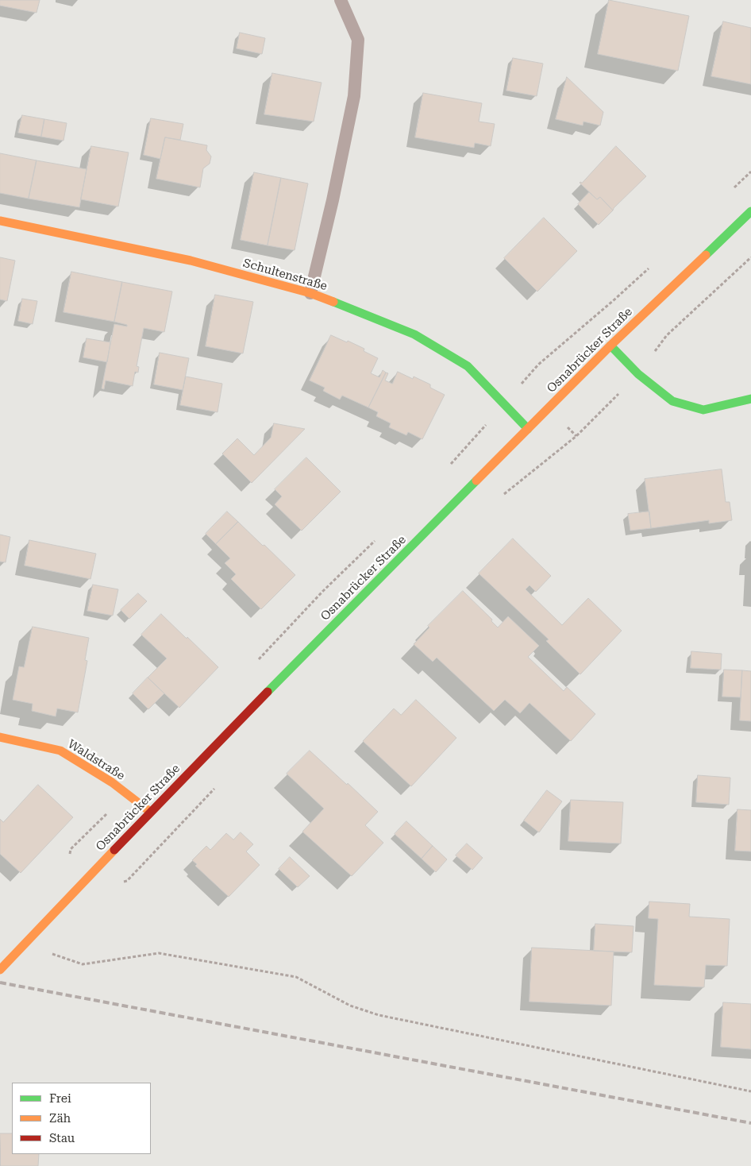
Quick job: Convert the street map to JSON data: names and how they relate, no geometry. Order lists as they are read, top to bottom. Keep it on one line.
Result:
{"streets":{"main road":["Schultenstraße","Osnabrücker Straße","Waldstraße"]},"crossings":[["Schultenstraße","Osnabrücker Straße"],["Osnabrücker Straße","Waldstraße"]],"legend":["Frei","Zäh","Stau"]}
